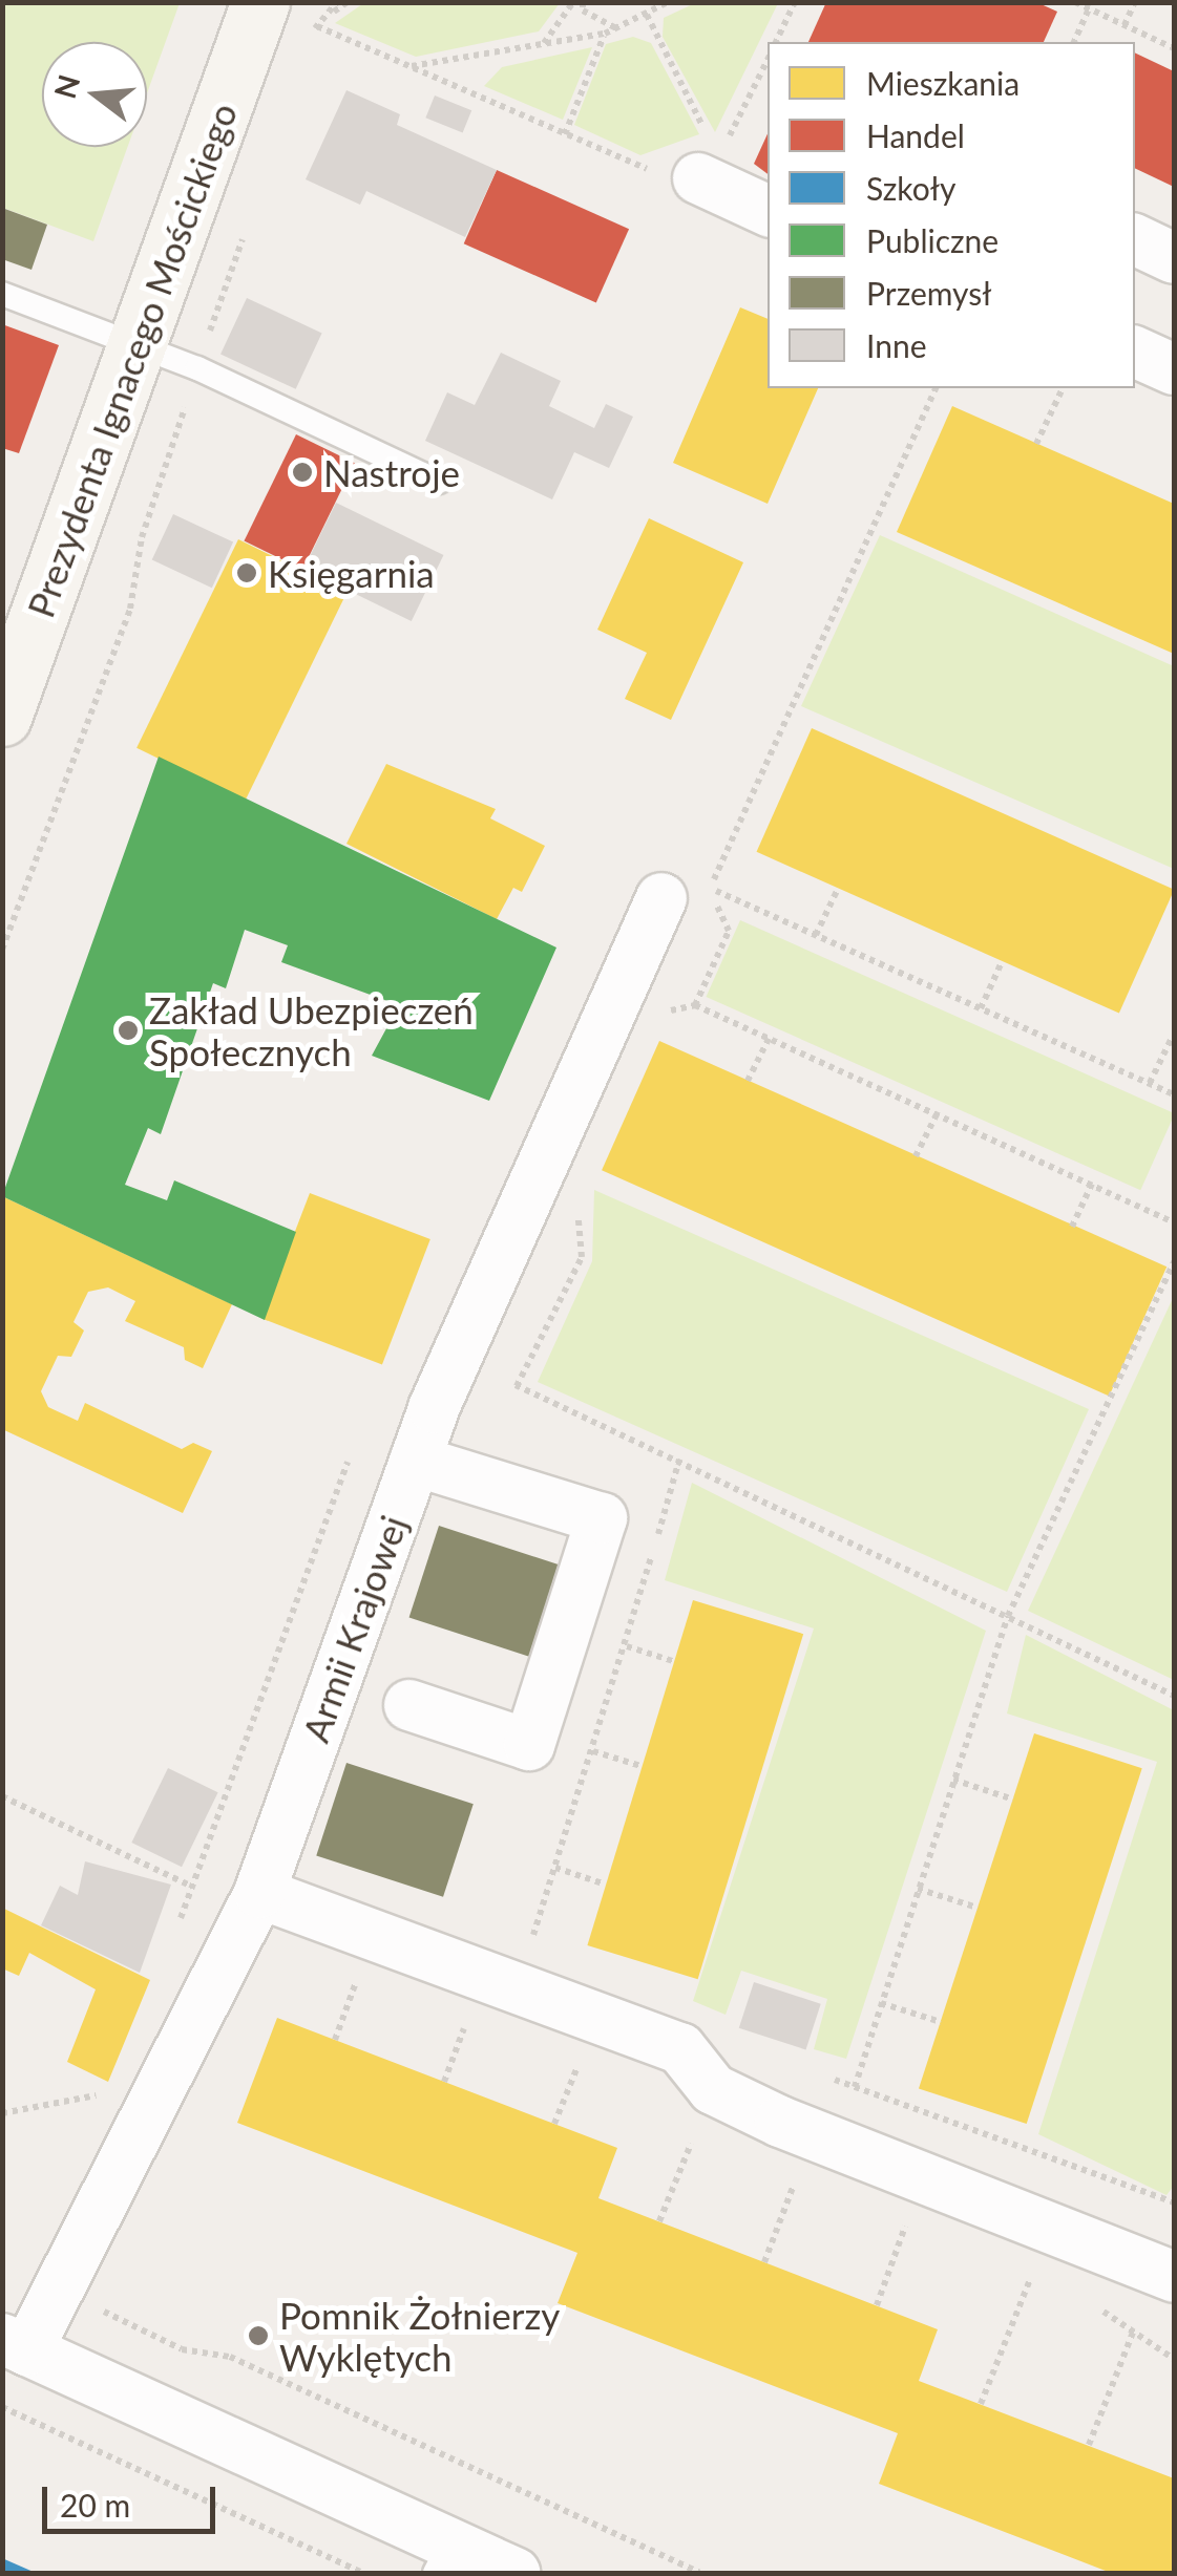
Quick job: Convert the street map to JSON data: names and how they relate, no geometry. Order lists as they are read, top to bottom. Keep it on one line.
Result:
{"streets":{"main road":["Prezydenta Ignacego Mościckiego"],"street":["Armii Krajowej"]},"places":["Nastroje","Księgarnia","Zakład Ubezpieczeń Społecznych","Pomnik Żołnierzy Wyklętych"],"legend":["Mieszkania","Handel","Szkoły","Publiczne","Przemysł","Inne"],"scale_bar":"20 m","north":"left"}
